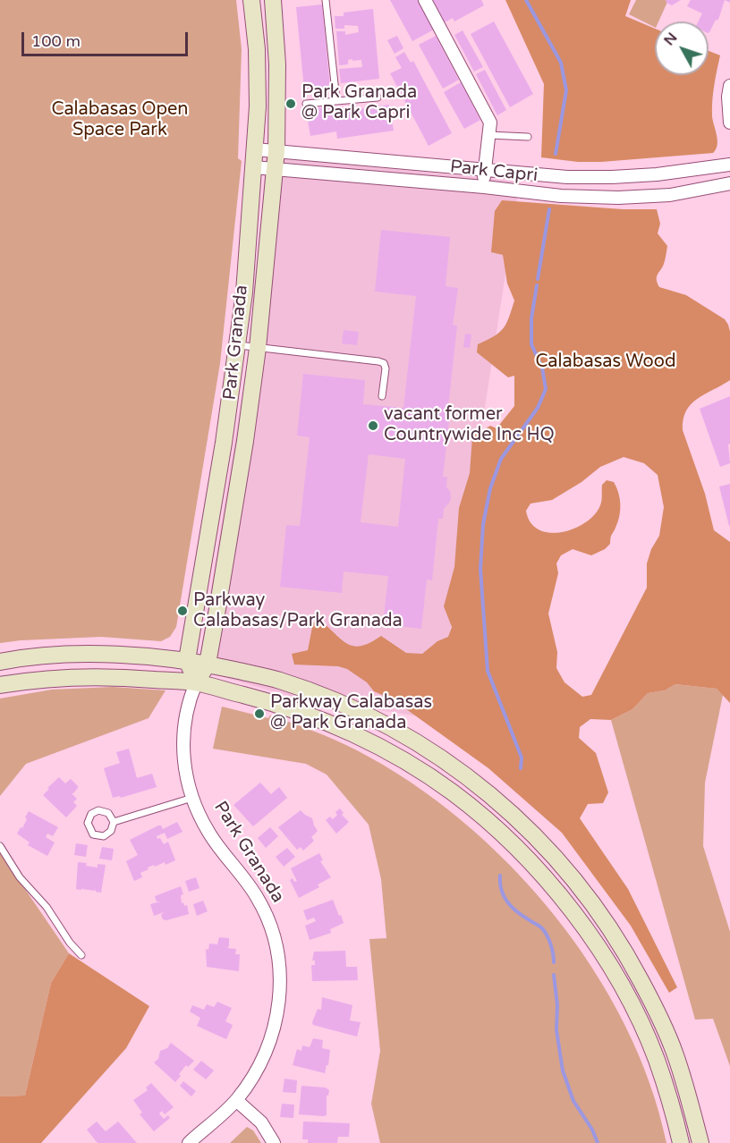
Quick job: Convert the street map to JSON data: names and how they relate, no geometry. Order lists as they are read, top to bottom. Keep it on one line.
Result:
{"streets":{"street":["Park Capri","Park Granada"]},"crossings":[["Park Capri","Park Granada"]],"parks":["Calabasas Open Space Park","Calabasas Wood"],"places":["Park Granada @ Park Capri","vacant former Countrywide Inc HQ","Parkway Calabasas/Park Granada","Parkway Calabasas @ Park Granada"],"scale_bar":"100 m","north":"top left"}
